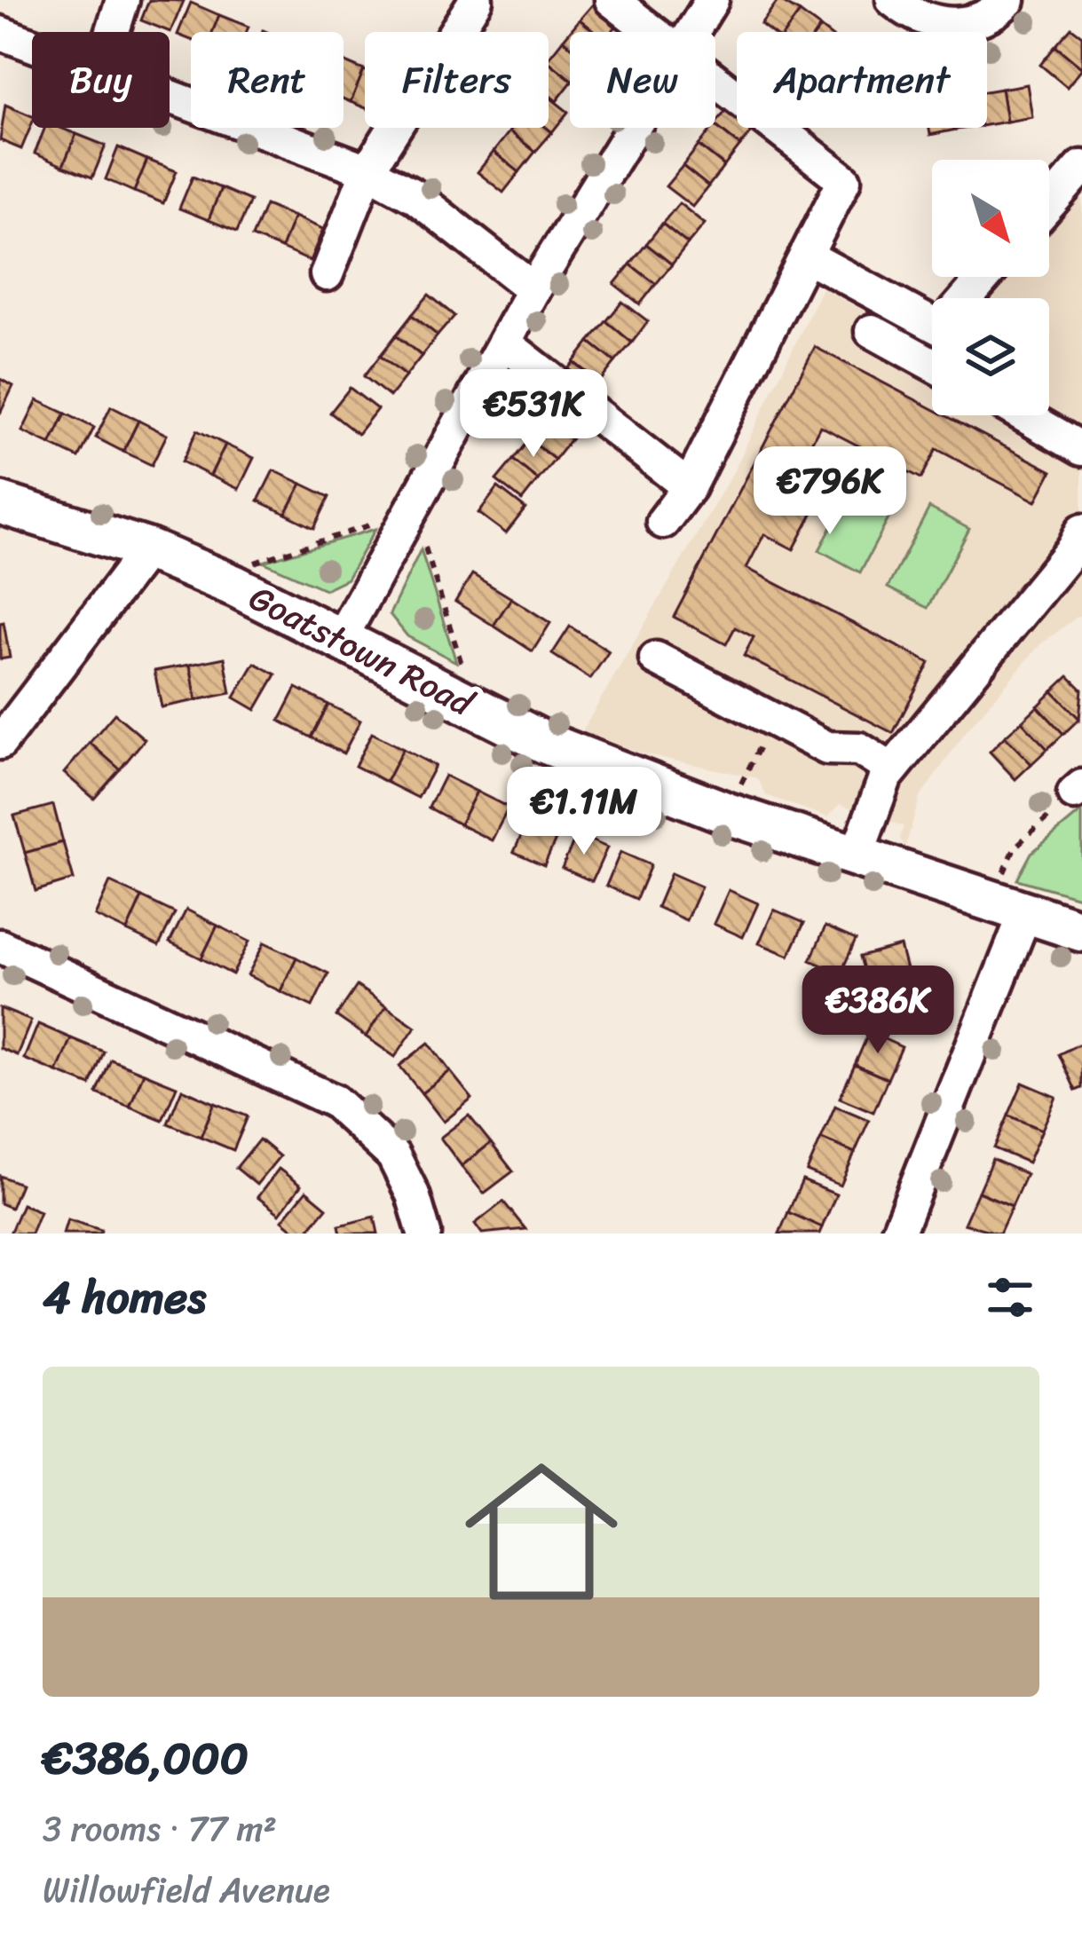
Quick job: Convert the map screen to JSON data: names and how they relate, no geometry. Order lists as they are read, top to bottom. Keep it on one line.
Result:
{"streets":{"main road":["Goatstown Road"]},"north":"bottom right","page":{"chip":["Buy","Rent","Filters","New","Apartment"],"price":["€531K","€796K","€1.11M","€386K"],"heading":"4 homes","list":[{"name":"€386,000","note":"3 rooms · 77 m² · Willowfield Avenue"}]}}
